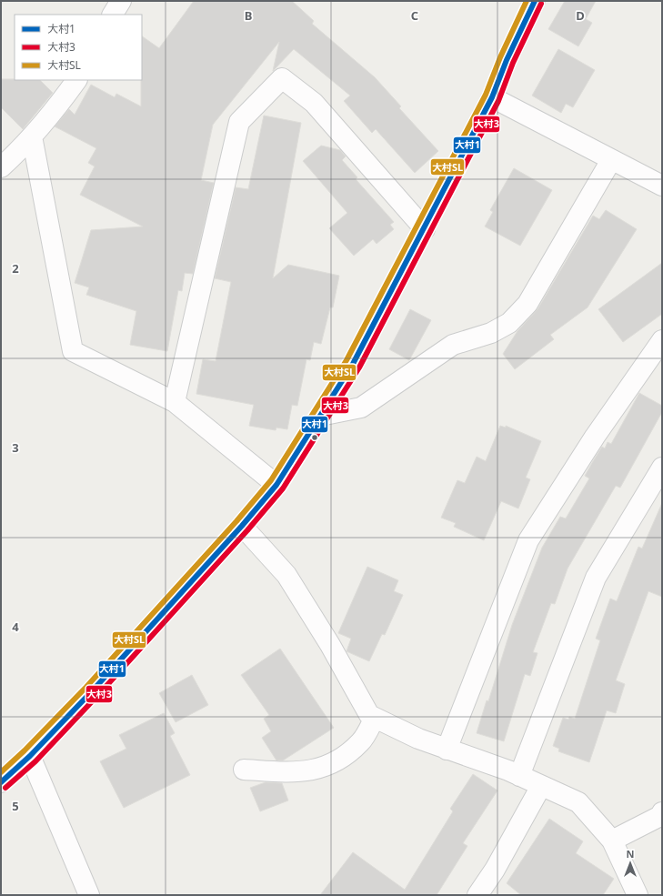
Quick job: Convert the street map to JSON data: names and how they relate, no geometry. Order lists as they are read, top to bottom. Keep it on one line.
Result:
{"lines":["transit line 大村1","transit line 大村SL","transit line 大村3"],"legend":["大村1","大村3","大村SL"],"north":"top","grid":{"columns":["B","C","D"],"rows":["2","3","4","5"]}}
